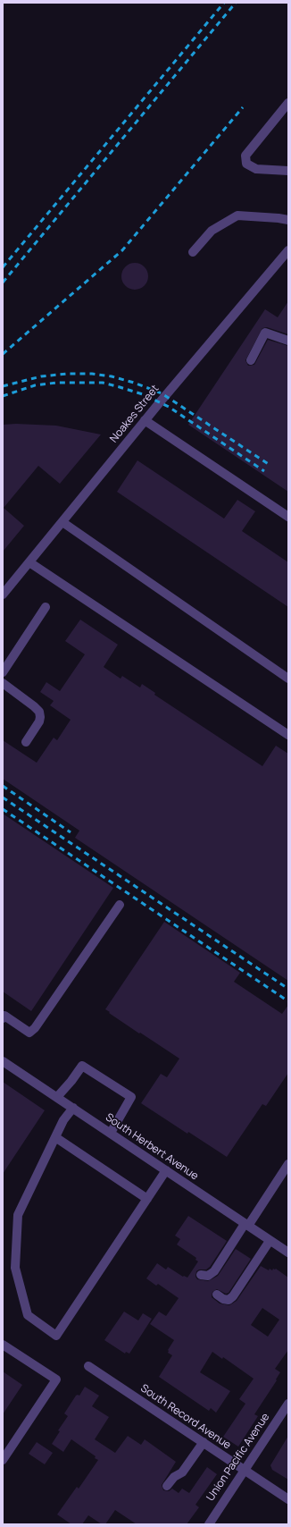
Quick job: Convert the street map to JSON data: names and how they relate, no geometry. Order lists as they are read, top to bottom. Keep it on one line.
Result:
{"streets":{"street":["Noakes Street","South Herbert Avenue","South Record Avenue","Union Pacific Avenue"]},"crossings":[["South Record Avenue","Union Pacific Avenue"]]}
